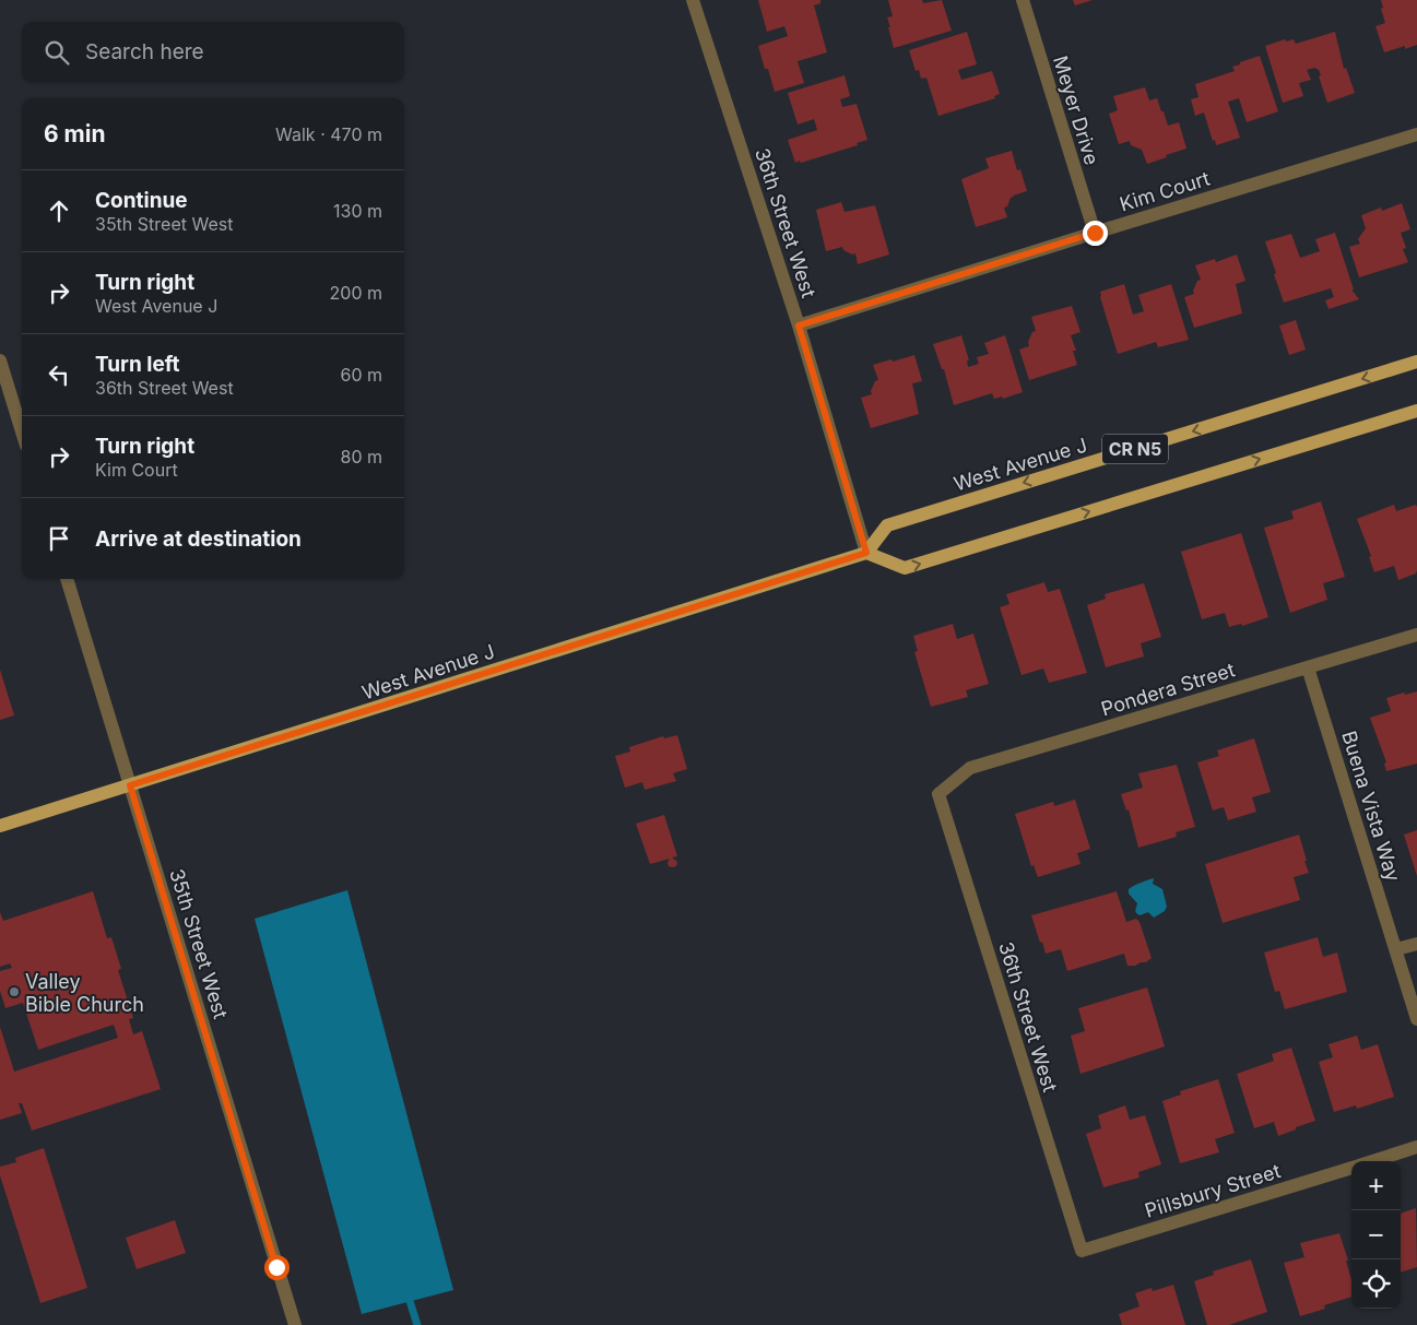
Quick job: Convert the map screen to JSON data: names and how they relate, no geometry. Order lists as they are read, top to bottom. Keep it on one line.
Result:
{"streets":{"main road":["CR N5","West Avenue J"],"street":["Meyer Drive","Kim Court","36th Street West","Pondera Street","Buena Vista Way","35th Street West","Pillsbury Street"]},"crossings":[["Meyer Drive","Kim Court"],["Kim Court","36th Street West"],["36th Street West","CR N5"],["36th Street West","West Avenue J"],["36th Street West","Pondera Street"],["36th Street West","Pillsbury Street"],["CR N5","West Avenue J"],["West Avenue J","35th Street West"],["Pondera Street","Buena Vista Way"]],"places":["Valley Bible Church"],"page":{"search":"Search here","heading":["6 min","Walk · 470 m"],"list":[["Continue","35th Street West","130 m"],["Turn right","West Avenue J","200 m"],["Turn left","36th Street West","60 m"],["Turn right","Kim Court","80 m"],"Arrive at destination"],"map_buttons":["+","−"]}}
